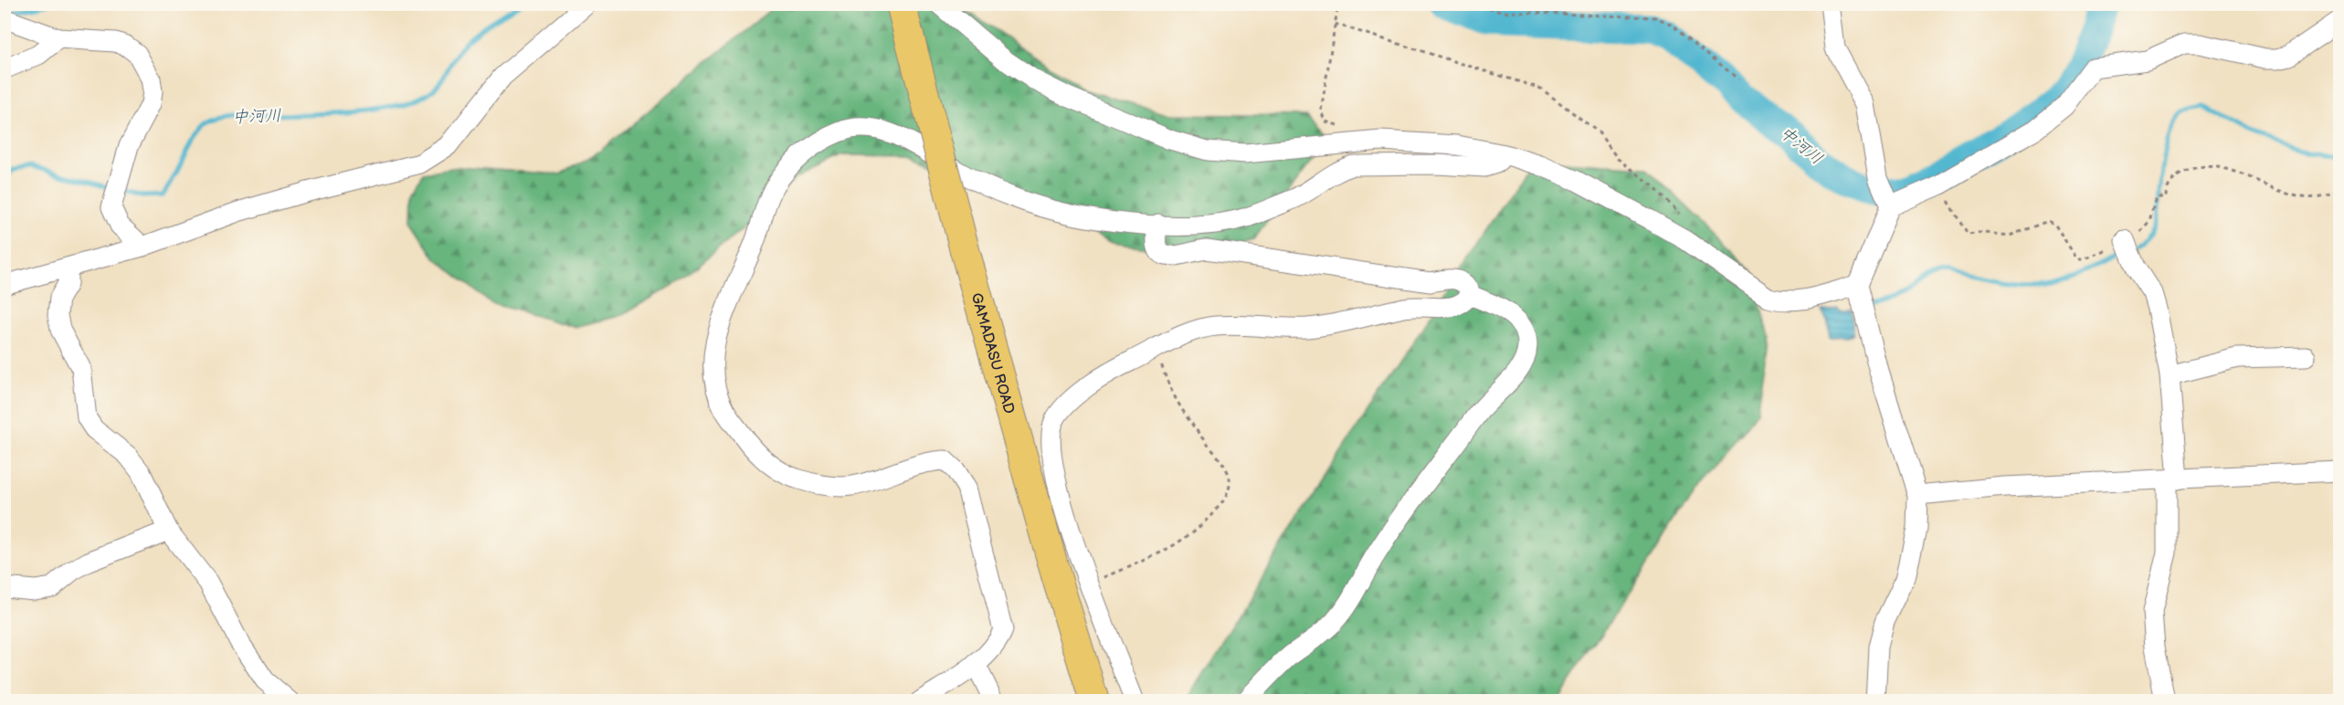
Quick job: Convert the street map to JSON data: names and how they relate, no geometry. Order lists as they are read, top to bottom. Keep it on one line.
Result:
{"streets":{"highway":["GAMADASU ROAD"]},"water":["中河川"]}
